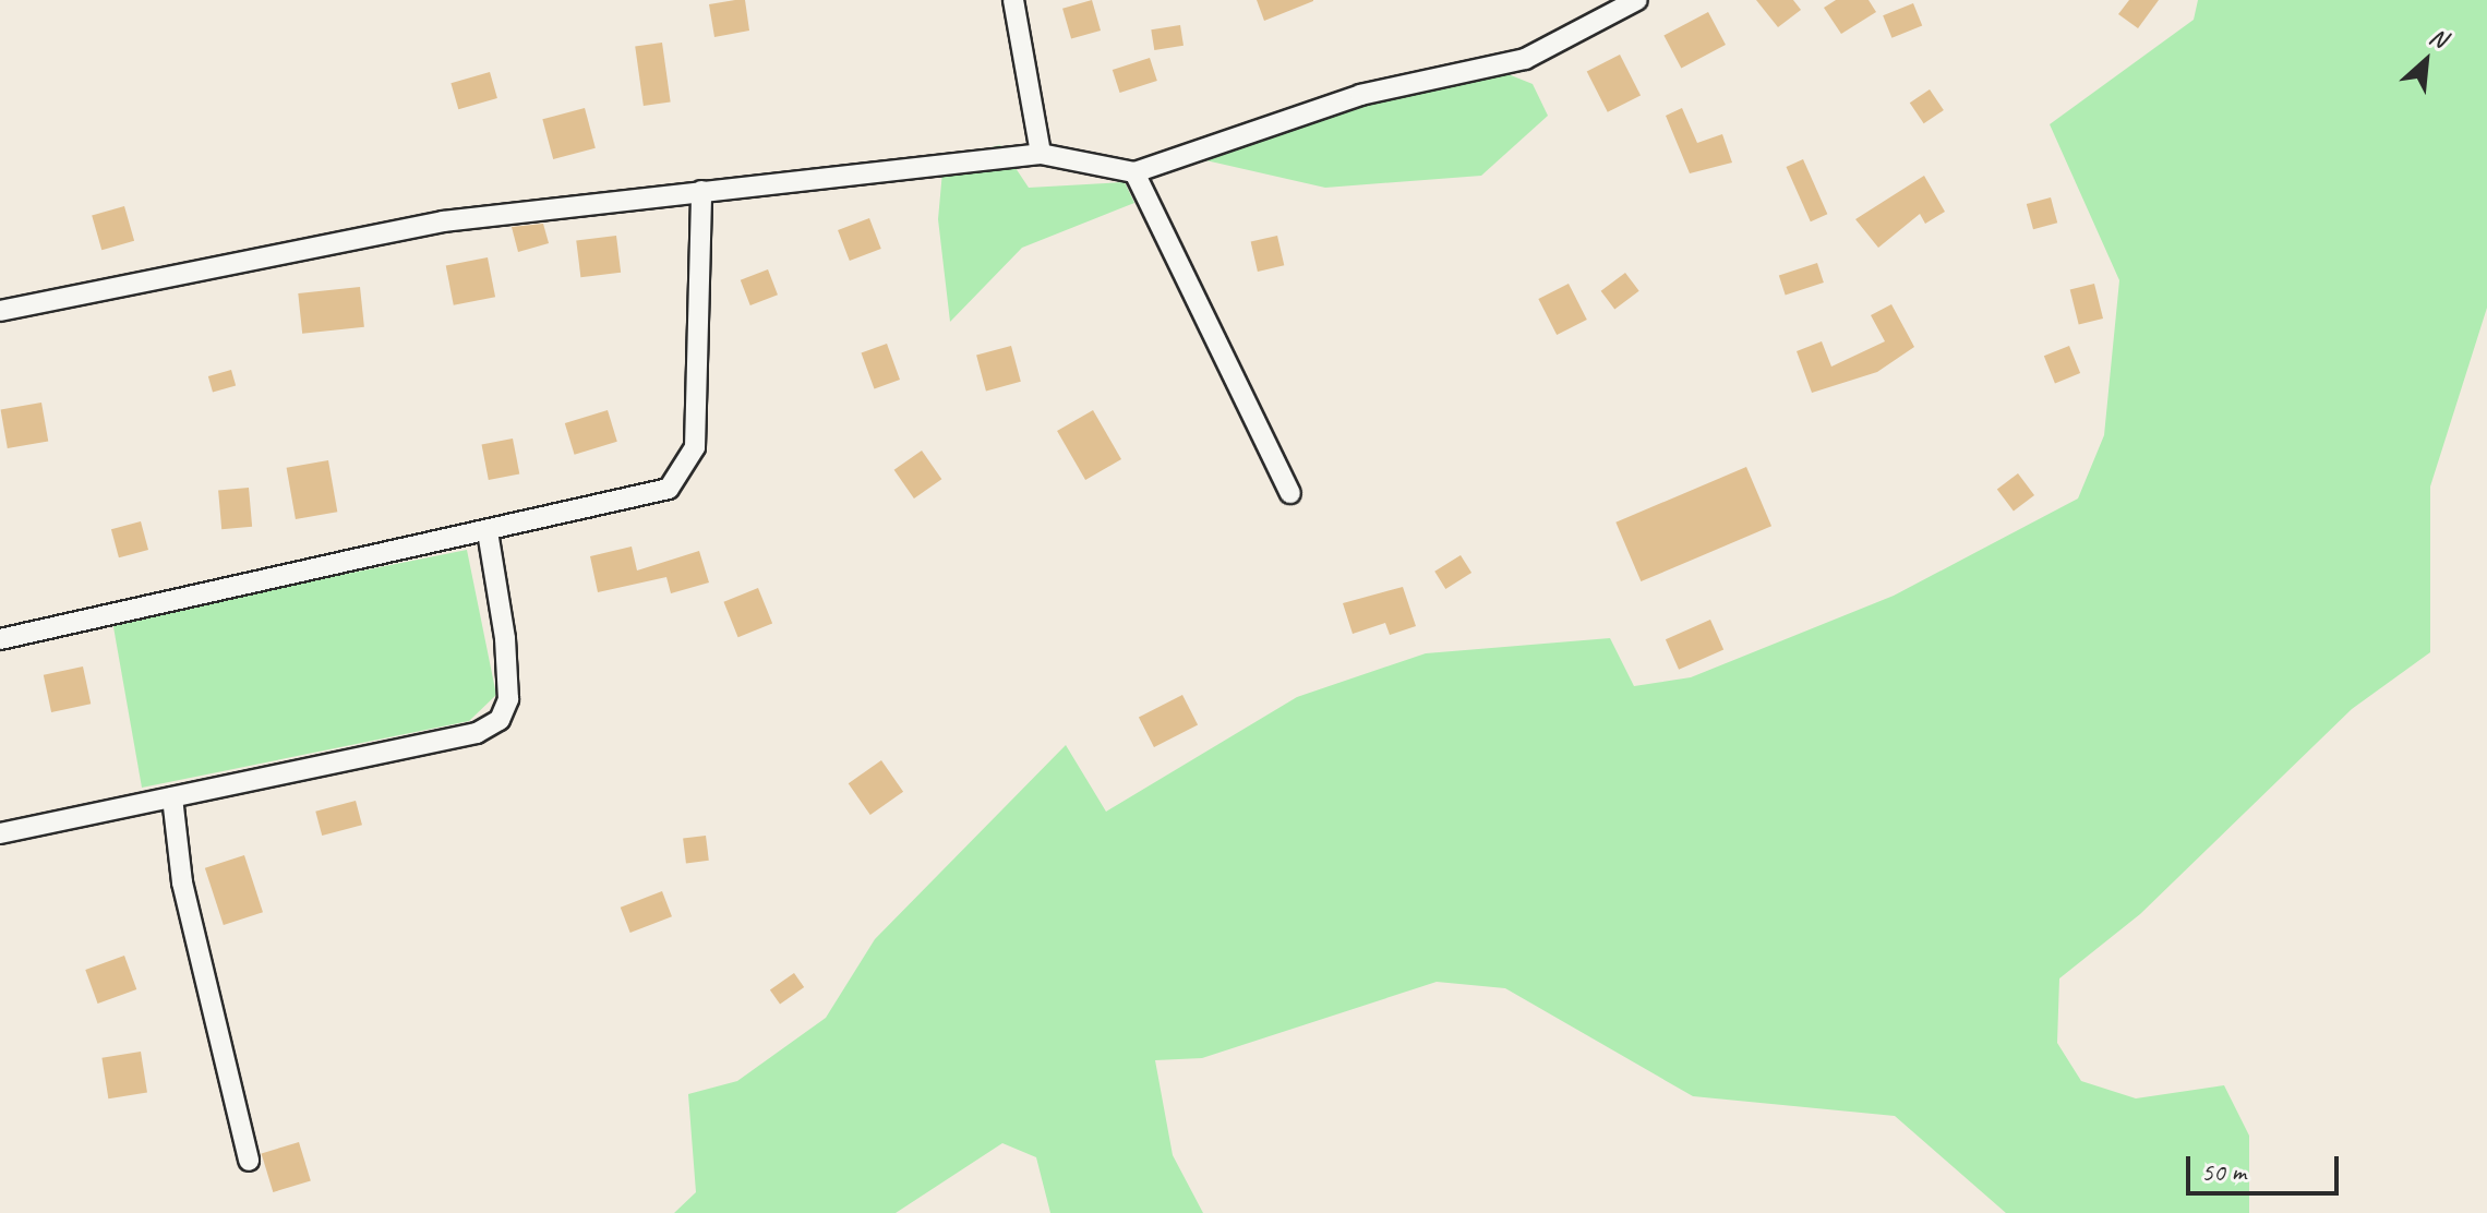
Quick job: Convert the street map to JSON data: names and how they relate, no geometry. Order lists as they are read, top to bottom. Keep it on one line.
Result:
{"scale_bar":"50 m","north":"top right"}
